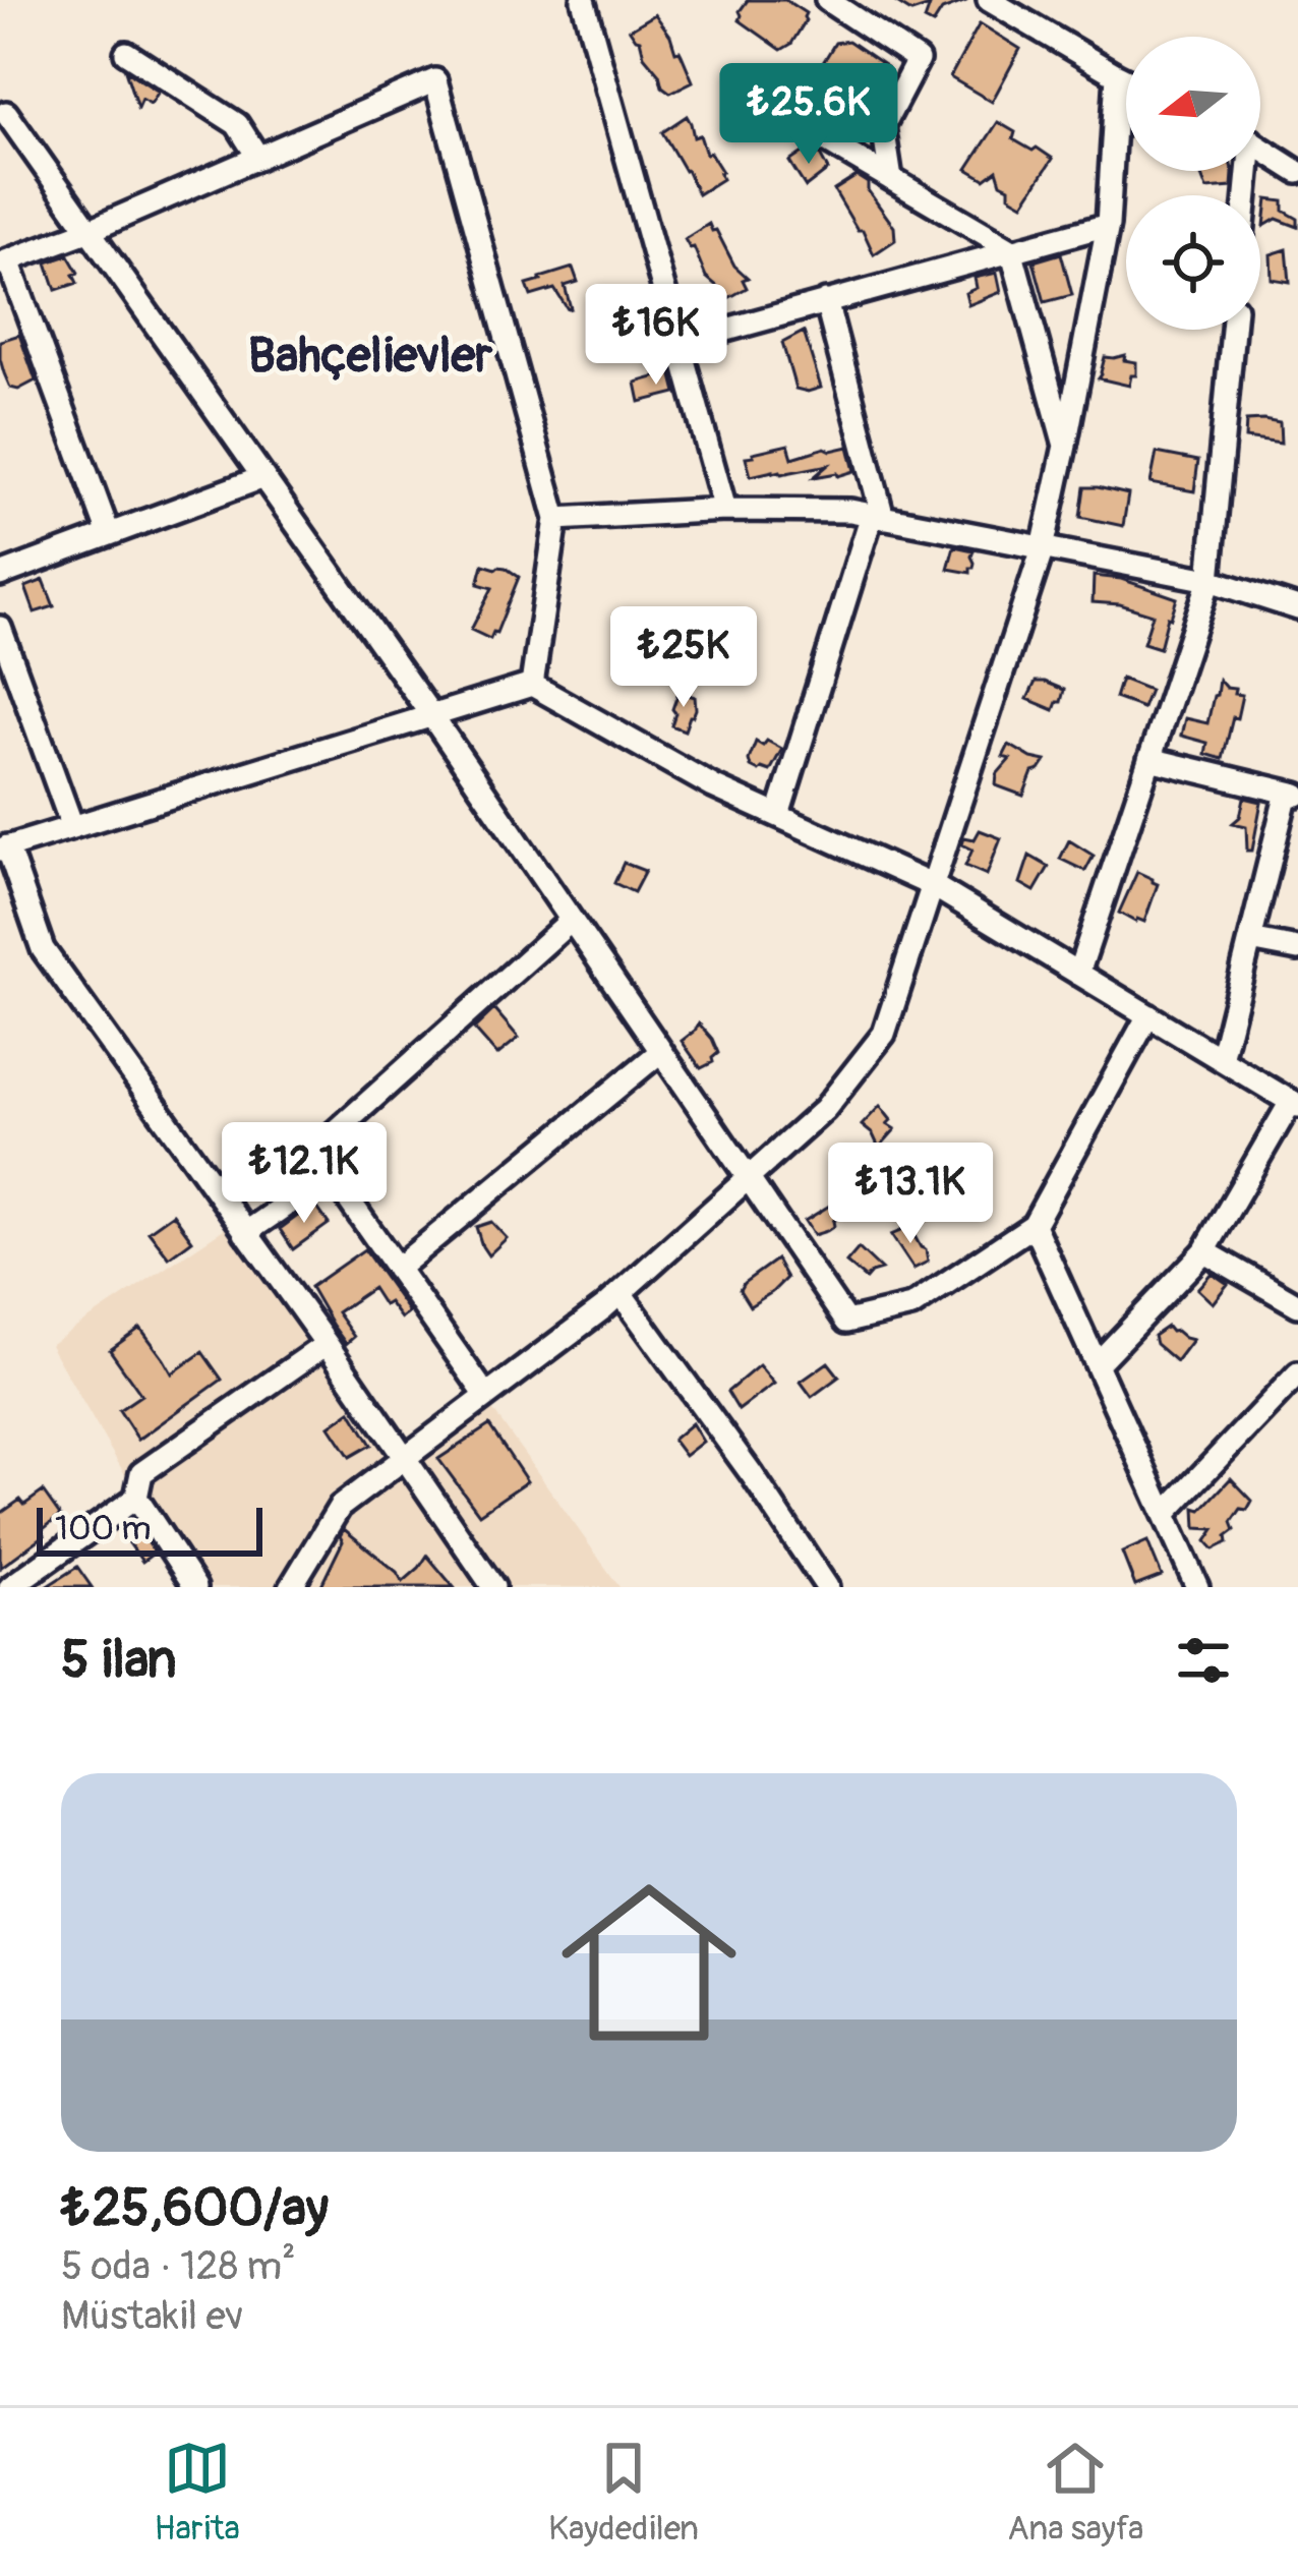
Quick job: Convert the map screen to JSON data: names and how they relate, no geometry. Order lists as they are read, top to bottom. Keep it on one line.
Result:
{"districts":["Bahçelievler"],"scale_bar":"100 m","north":"left","page":{"price":["₺25.6K","₺16K","₺25K","₺12.1K","₺13.1K"],"scale":"100 m","heading":"5 ilan","list":[{"name":"₺25,600/ay","note":"5 oda · 128 m² · Müstakil ev"}],"tabs":["Harita","Kaydedilen","Ana sayfa"]}}
